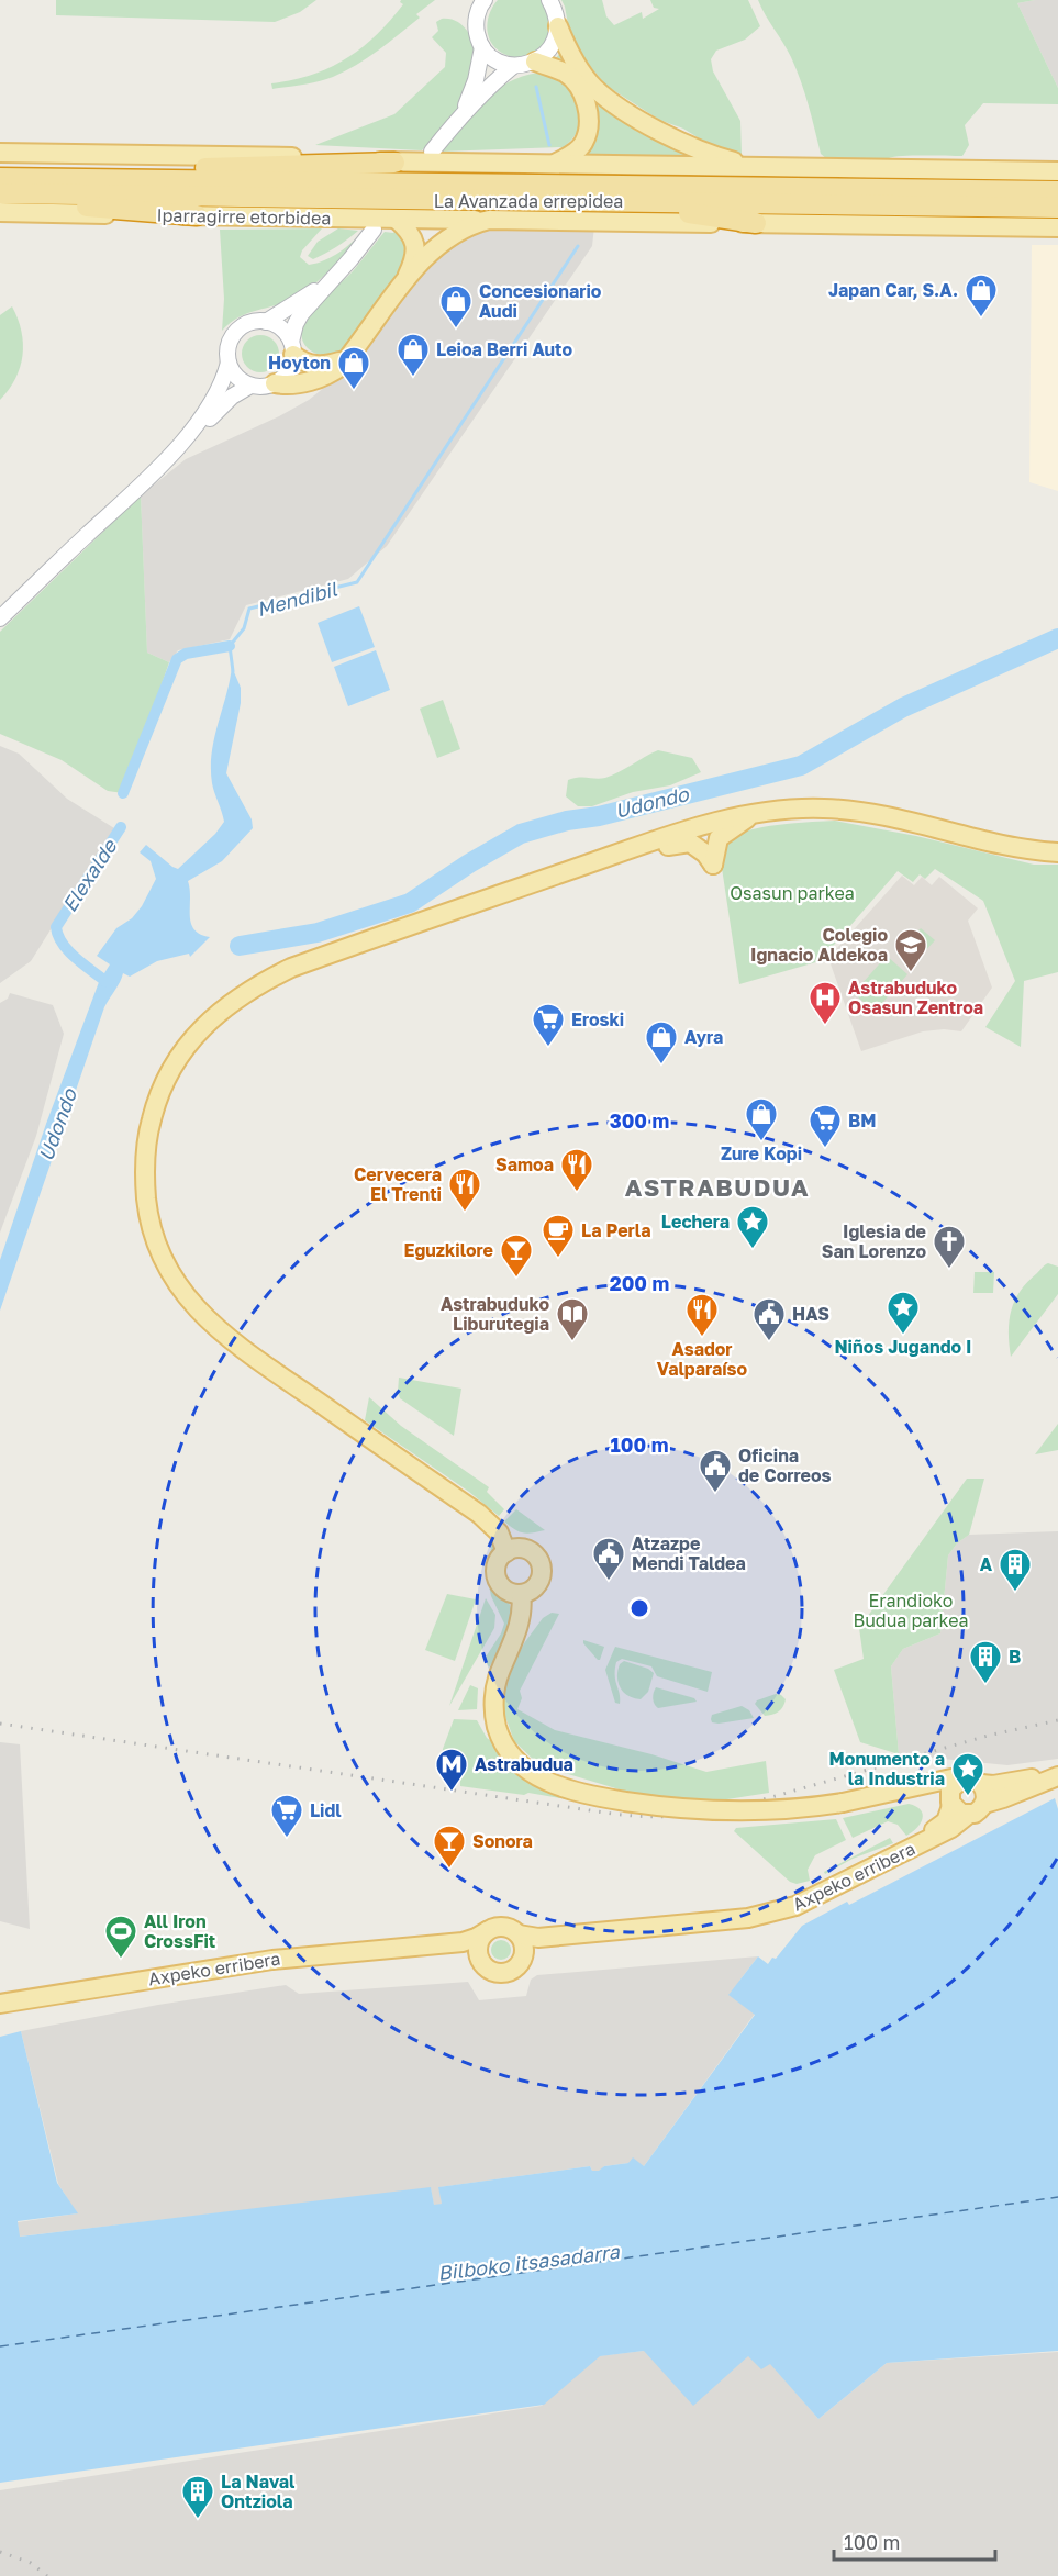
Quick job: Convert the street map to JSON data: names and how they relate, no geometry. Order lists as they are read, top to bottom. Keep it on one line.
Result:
{"streets":{"highway":["La Avanzada errepidea"],"main road":["Iparragirre etorbidea","Axpeko erribera"]},"districts":["ASTRABUDUA"],"water":["Mendibil","Udondo","Elexalde","Bilboko itsasadarra"],"parks":["Osasun parkea","Erandioko Budua parkea"],"places":{"shop":["Japan Car, S.A.","Concesionario Audi","Leioa Berri Auto","Hoyton","Ayra","Zure Kopi"],"school or university":["Colegio Ignacio Aldekoa"],"hospital":["Astrabuduko Osasun Zentroa"],"supermarket":["Eroski","BM","Lidl"],"restaurant":["Samoa","Cervecera El Trenti","Asador Valparaíso"],"place":["Lechera","Niños Jugando I","Monumento a la Industria"],"cafe":["La Perla"],"church":["Iglesia de San Lorenzo"],"bar":["Eguzkilore","Sonora"],"library":["Astrabuduko Liburutegia"],"public building":["HAS","Oficina de Correos","Atzazpe Mendi Taldea"],"building":["A","B","La Naval Ontziola"],"metro station":["Astrabudua"],"sports":["All Iron CrossFit"]},"scale_bar":"100 m","rings":["300 m","200 m","100 m"]}
